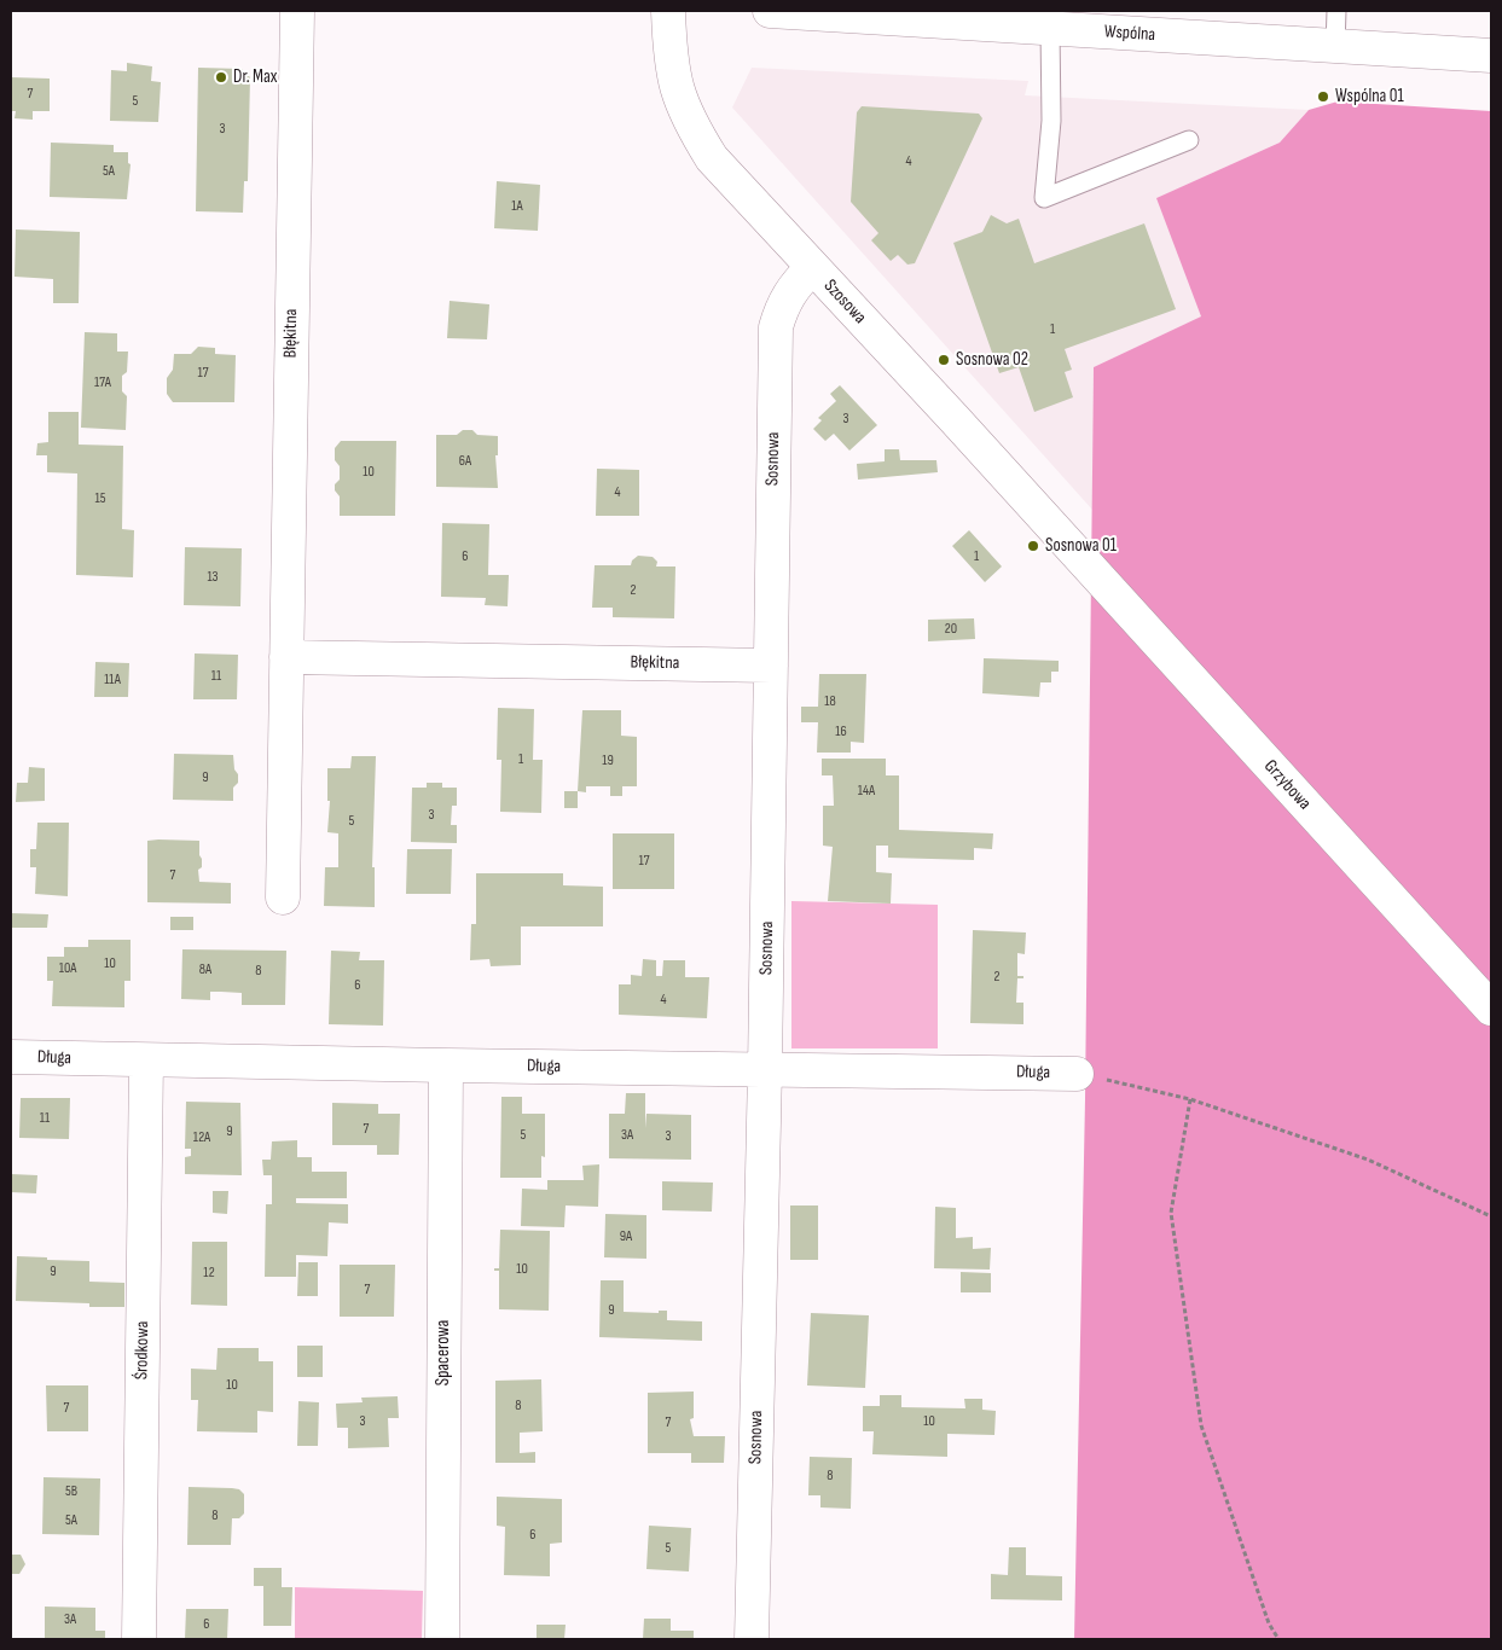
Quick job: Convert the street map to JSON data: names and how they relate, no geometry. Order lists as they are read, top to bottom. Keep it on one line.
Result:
{"streets":{"street":["Wspólna","Szosowa","Błękitna","Sosnowa","Grzybowa","Długa","Środkowa","Spacerowa"]},"crossings":[["Szosowa","Sosnowa"],["Szosowa","Grzybowa"],["Błękitna","Sosnowa"],["Sosnowa","Długa"],["Długa","Środkowa"],["Długa","Spacerowa"]],"places":["Dr. Max","Wspólna 01","Sosnowa 02","Sosnowa 01"],"house_numbers":["7","5","3","4","5A","1A","1","17","17A","3","6A","10","4","15","6","1","13","2","20","11","11A","18","16","1","19","9","14A","3","5","17","7","10","10A","8A","8","2","6","4","11","7","9","5","3A","3","12A","9A","10","9","12","7","9","10","8","7","3","10","7","8","5B","8","5A","6","5","3A","6"]}
